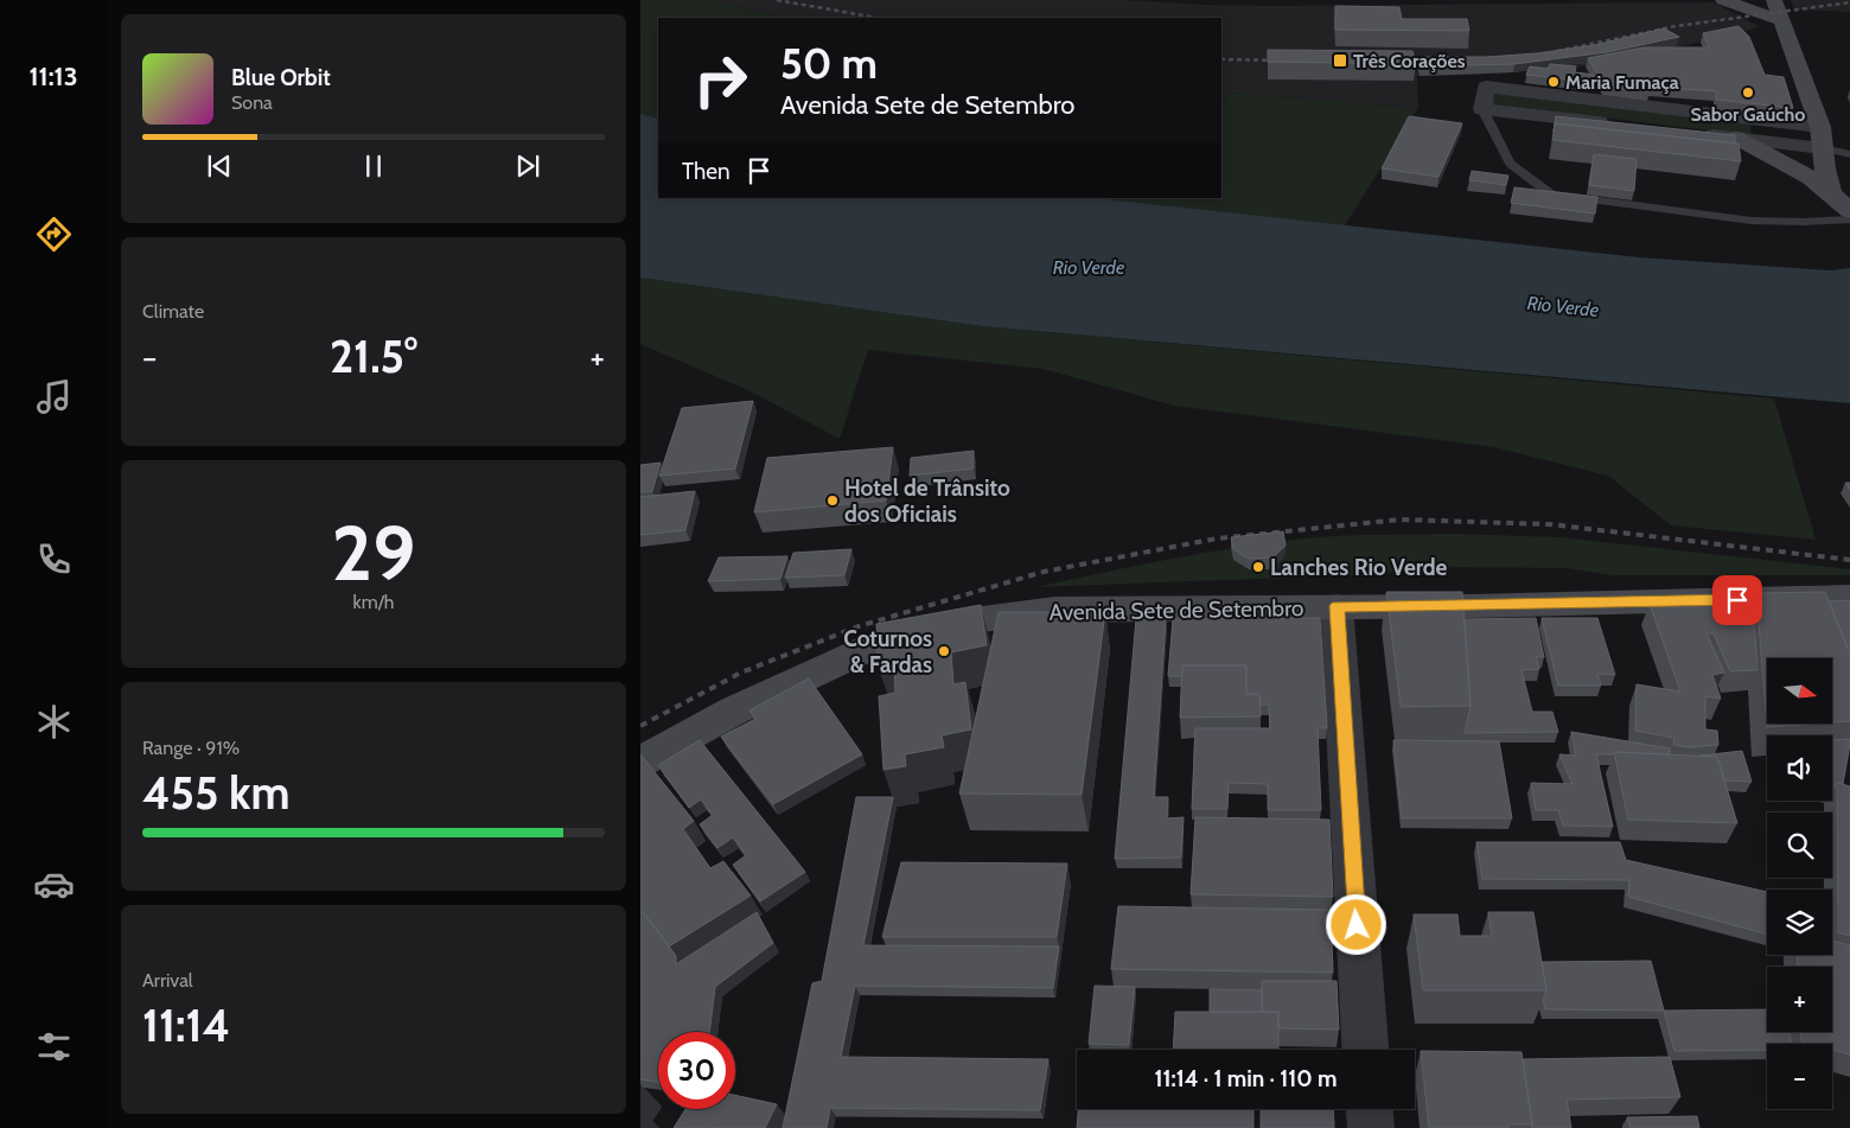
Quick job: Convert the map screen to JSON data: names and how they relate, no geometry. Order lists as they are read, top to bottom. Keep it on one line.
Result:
{"streets":{"main road":["Avenida Sete de Setembro"]},"water":["Rio Verde"],"places":{"transit":["Três Corações"],"other":["Maria Fumaça","Sabor Gaúcho","Hotel de Trânsito dos Oficiais","Lanches Rio Verde","Coturnos & Fardas"]},"north":"right","page":{"tabs":"11:13","turn":["50 m","Avenida Sete de Setembro"],"song":["Blue Orbit","Sona"],"then":"Then","tile":["Climate",["29","km/h"],["Range · 91%","455 km"],["Arrival","11:14"]],"heat":["−","21.5°","+"],"map_buttons":["+","−"],"limit":"30","trip":"11:14 · 1 min · 110 m"}}
